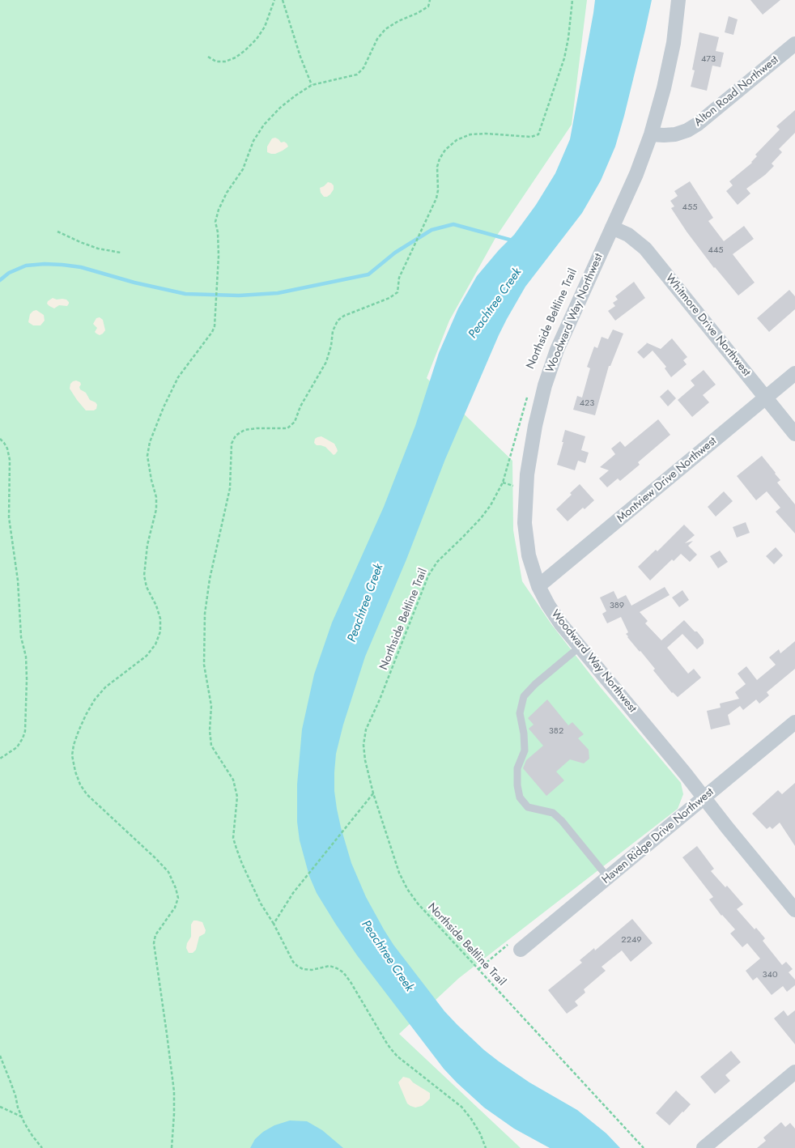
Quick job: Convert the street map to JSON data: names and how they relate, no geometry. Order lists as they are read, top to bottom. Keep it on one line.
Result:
{"streets":{"street":["Alton Road Northwest","Woodward Way Northwest","Whitmore Drive Northwest","Montview Drive Northwest","Haven Ridge Drive Northwest"],"path":["Northside Beltline Trail"]},"crossings":[["Alton Road Northwest","Woodward Way Northwest"],["Woodward Way Northwest","Whitmore Drive Northwest"],["Woodward Way Northwest","Montview Drive Northwest"],["Woodward Way Northwest","Haven Ridge Drive Northwest"],["Whitmore Drive Northwest","Montview Drive Northwest"]],"water":["Peachtree Creek"],"house_numbers":["473","455","445","423","389","382","2249","340"]}
